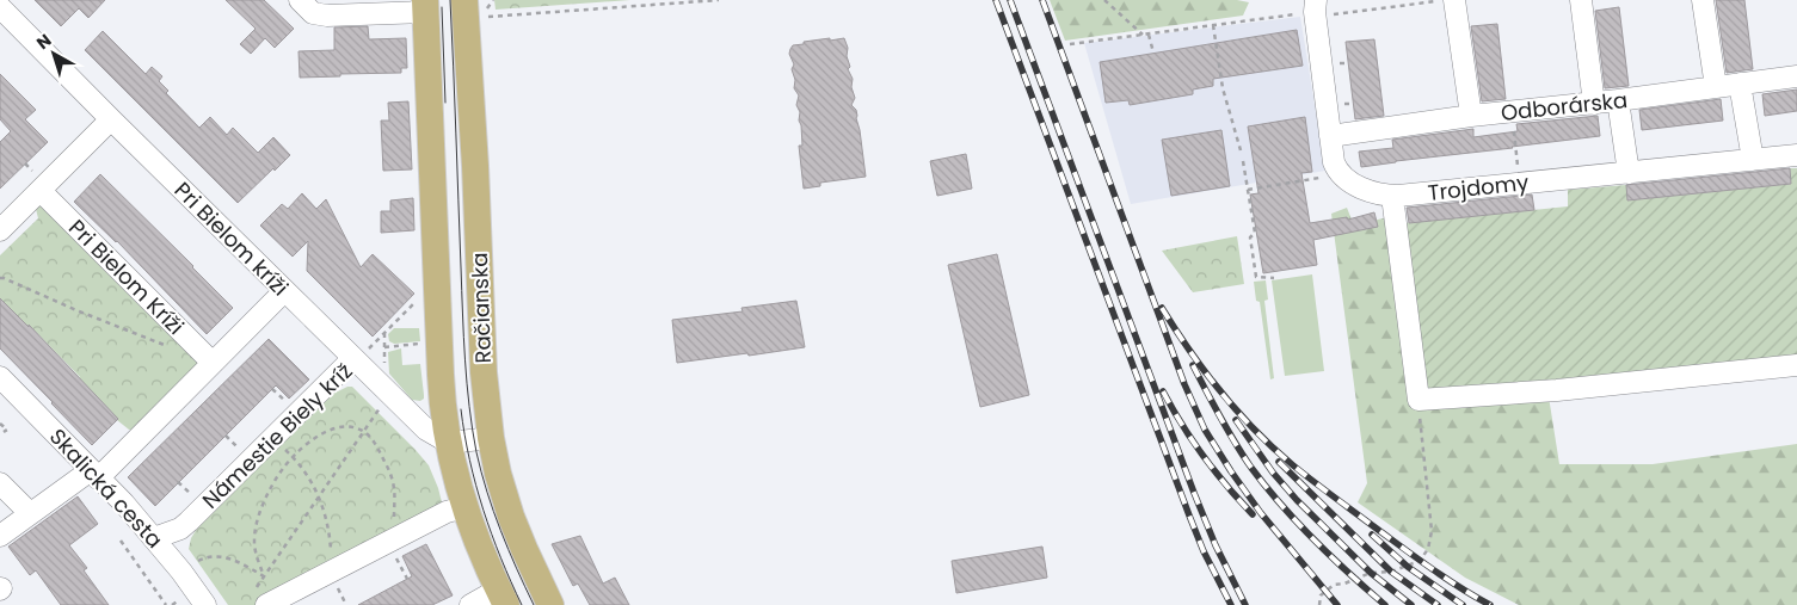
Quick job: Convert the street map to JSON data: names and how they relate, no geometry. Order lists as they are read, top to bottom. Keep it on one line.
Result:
{"streets":{"main road":["Račianska"],"street":["Odborárska","Trojdomy","Pri Bielom kríži","Pri Bielom Kríži","Námestie Biely kríž","Skalická cesta"]},"crossings":[["Pri Bielom kríži","Námestie Biely kríž"],["Račianska","Námestie Biely kríž"],["Námestie Biely kríž","Skalická cesta"]],"north":"top left"}
